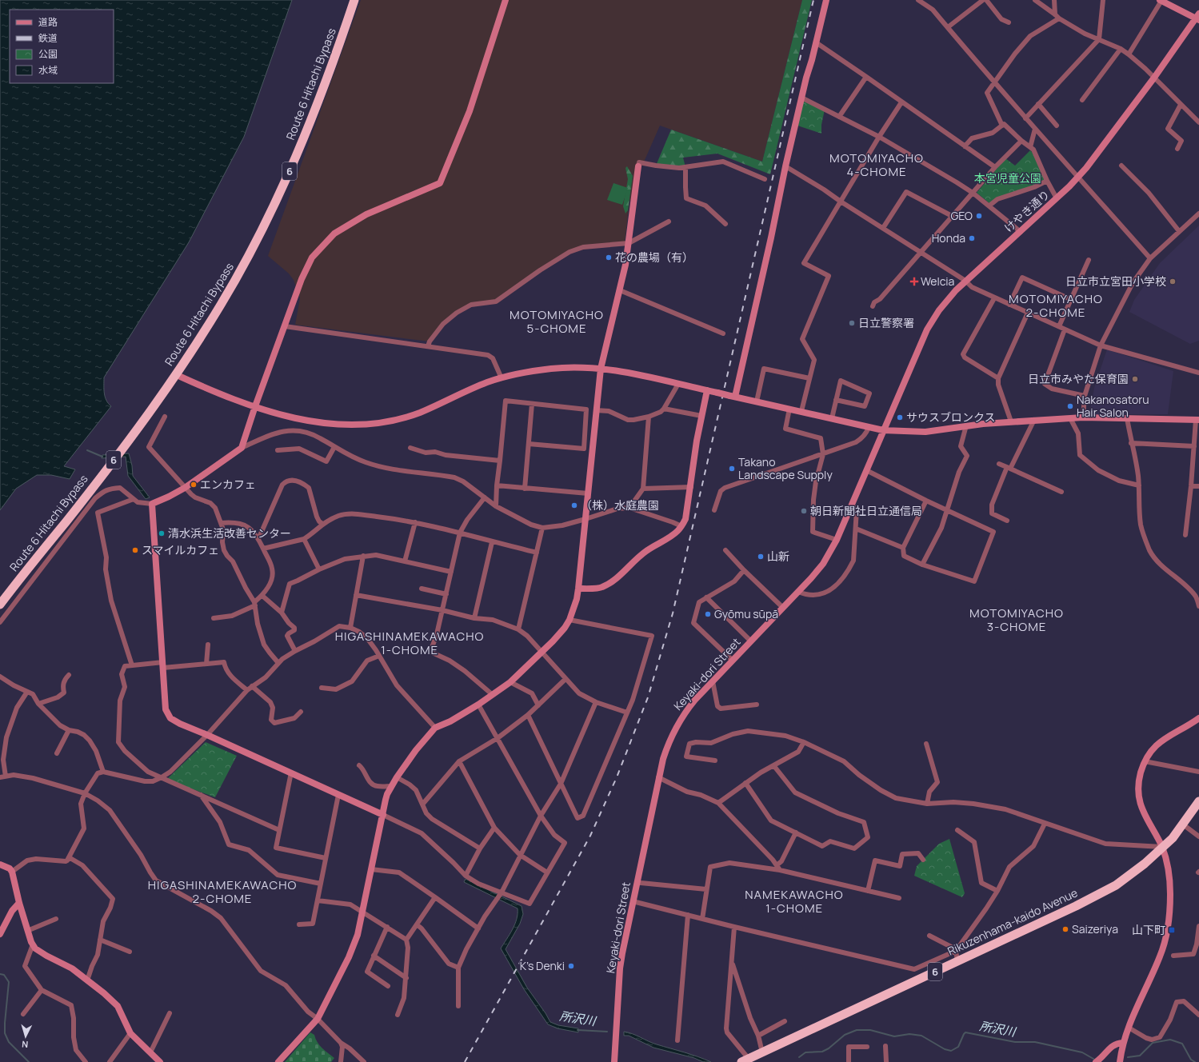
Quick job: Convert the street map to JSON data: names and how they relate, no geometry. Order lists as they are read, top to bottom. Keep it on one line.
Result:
{"streets":{"highway":["Route 6 Hitachi Bypass","6","Rikuzenhama-kaido Avenue"],"street":["けやき通り","Keyaki-dori Street"]},"crossings":[["けやき通り","Keyaki-dori Street"]],"districts":["MOTOMIYACHO 4-CHOME","MOTOMIYACHO 2-CHOME","MOTOMIYACHO 5-CHOME","MOTOMIYACHO 3-CHOME","HIGASHINAMEKAWACHO 1-CHOME","HIGASHINAMEKAWACHO 2-CHOME","NAMEKAWACHO 1-CHOME"],"water":["所沢川"],"parks":["本宮児童公園"],"places":{"other":["GEO","Honda","花の農場（有）","日立市立宮田小学校","日立警察署","日立市みやた保育園","Nakanosatoru Hair Salon","サウスブロンクス","Takano Landscape Supply","エンカフェ","（株）水庭農園","朝日新聞社日立通信局","清水浜生活改善センター","スマイルカフェ","山新","Gyōmu sūpā","Saizeriya","K's Denki"],"health":["Welcia"],"transit":["山下町"]},"legend":["道路","鉄道","公園","水域"],"north":"bottom"}
